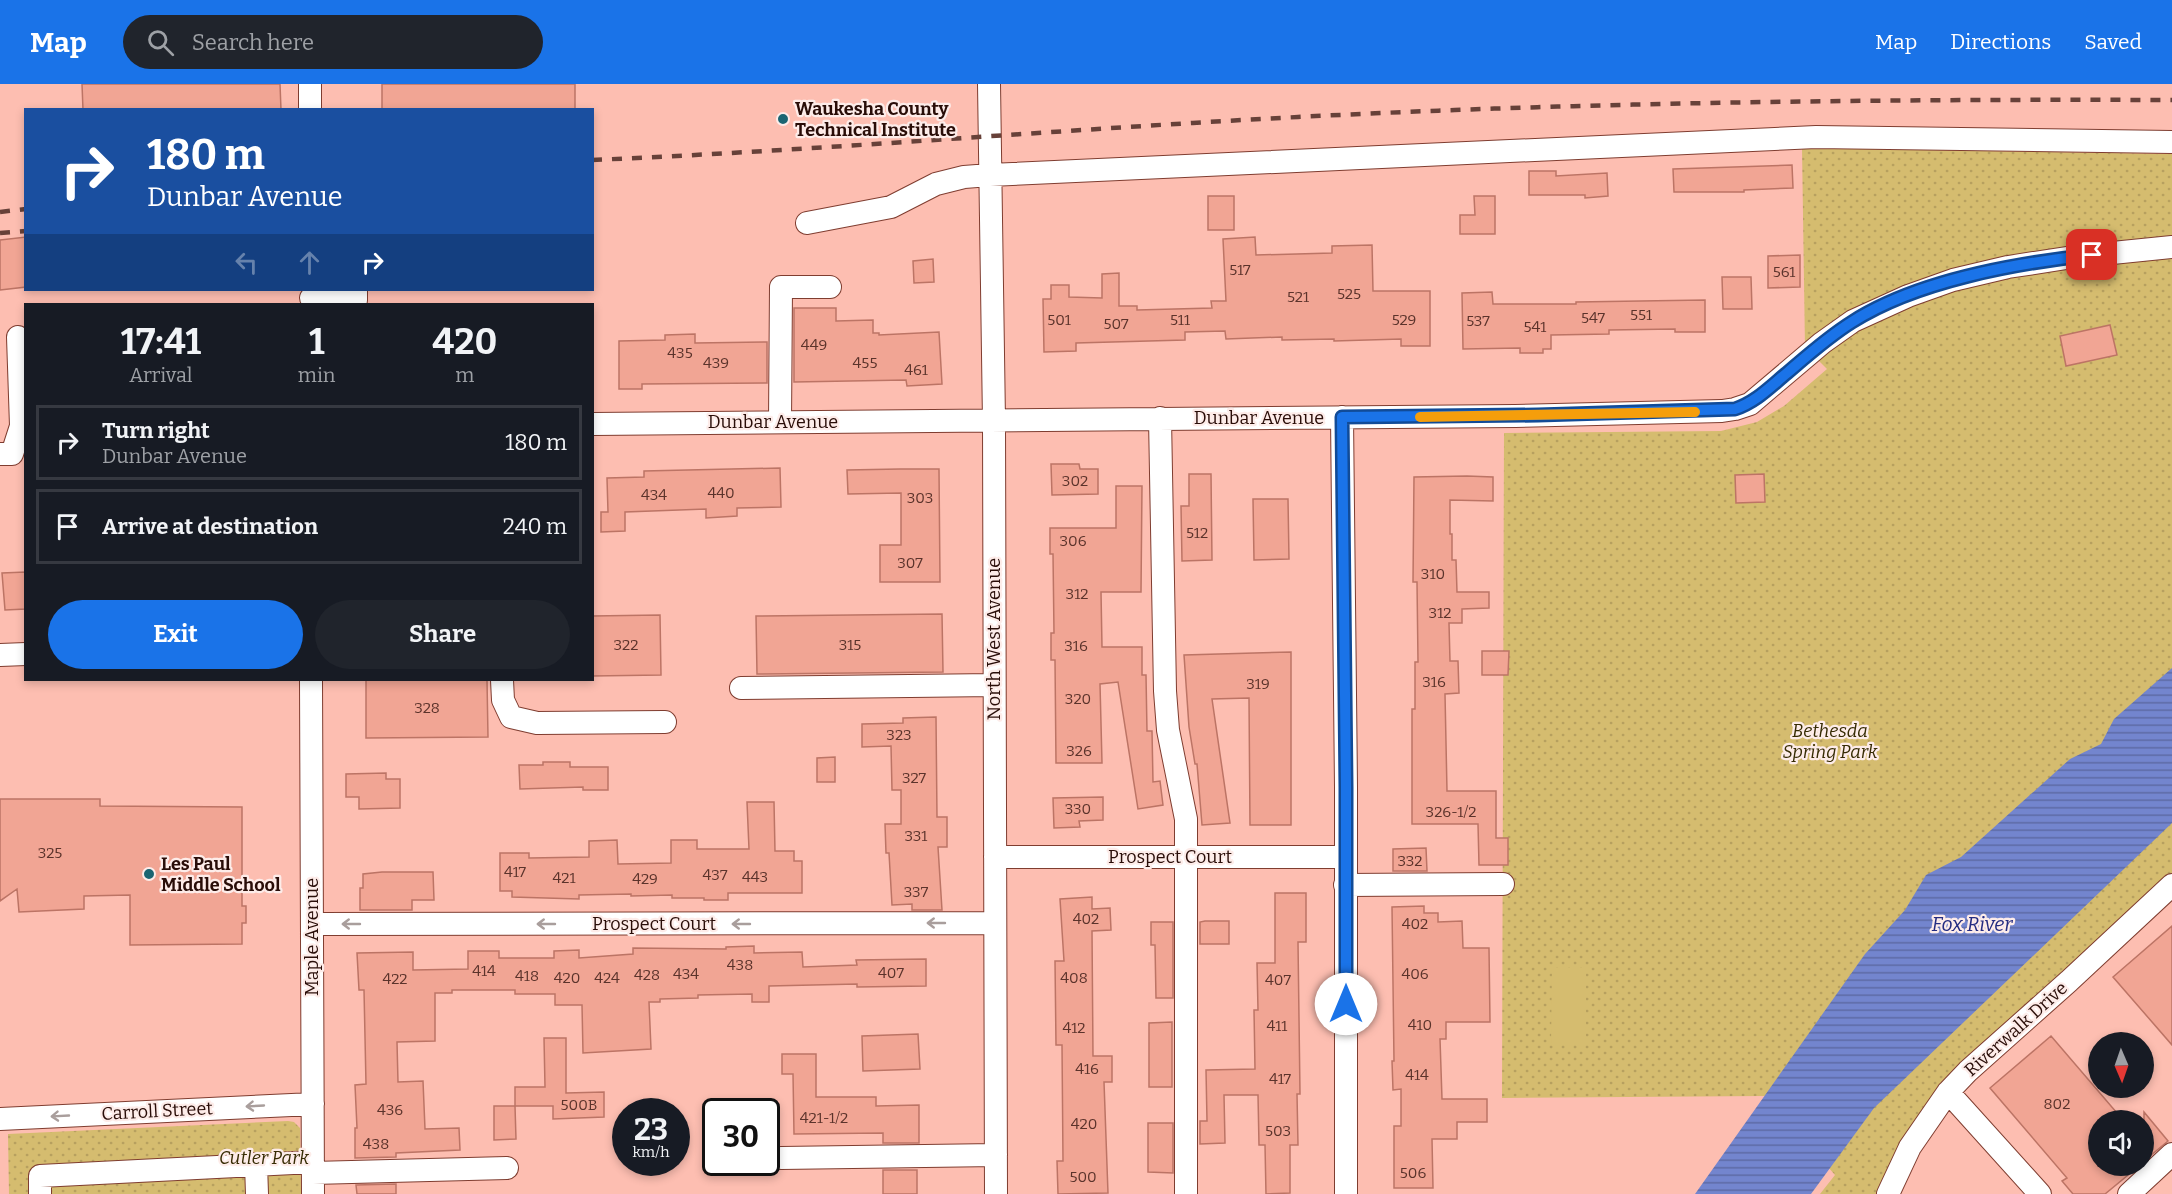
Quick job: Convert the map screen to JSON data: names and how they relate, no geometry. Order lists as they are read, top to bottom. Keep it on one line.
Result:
{"streets":{"street":["Dunbar Avenue","North West Avenue","Prospect Court","Maple Avenue","Riverwalk Drive","Carroll Street"]},"crossings":[["Dunbar Avenue","North West Avenue"],["North West Avenue","Prospect Court"],["Prospect Court","Maple Avenue"],["Maple Avenue","Carroll Street"]],"one_way":["Prospect Court"],"water":["Fox River"],"parks":["Bethesda Spring Park","Cutler Park"],"places":["Waukesha County Technical Institute","Les Paul Middle School"],"house_numbers":["517","561","525","521","551","547","501","511","529","537","507","541","449","435","439","455","461","302","440","434","303","512","306","307","310","312","312","322","315","316","316","319","320","328","323","326","327","330","326-1/2","331","325","332","417","437","443","421","429","337","402","402","438","414","407","434","406","428","418","420","424","408","422","407","410","411","412","416","414","417","802","500B","436","421-1/2","420","503","438","506","500"],"north":"bottom","page":{"header":"Map","search":"Search here","nav":["Map","Directions","Saved"],"turn":["180 m","Dunbar Avenue"],"eta":["17:41","Arrival","1","min","420","m"],"list":[{"name":"Turn right","note":"Dunbar Avenue","value":"180 m"},{"name":"Arrive at destination","value":"240 m"}],"buttons":["Exit","Share"],"speed":"23 km/h","limit":"30"}}
